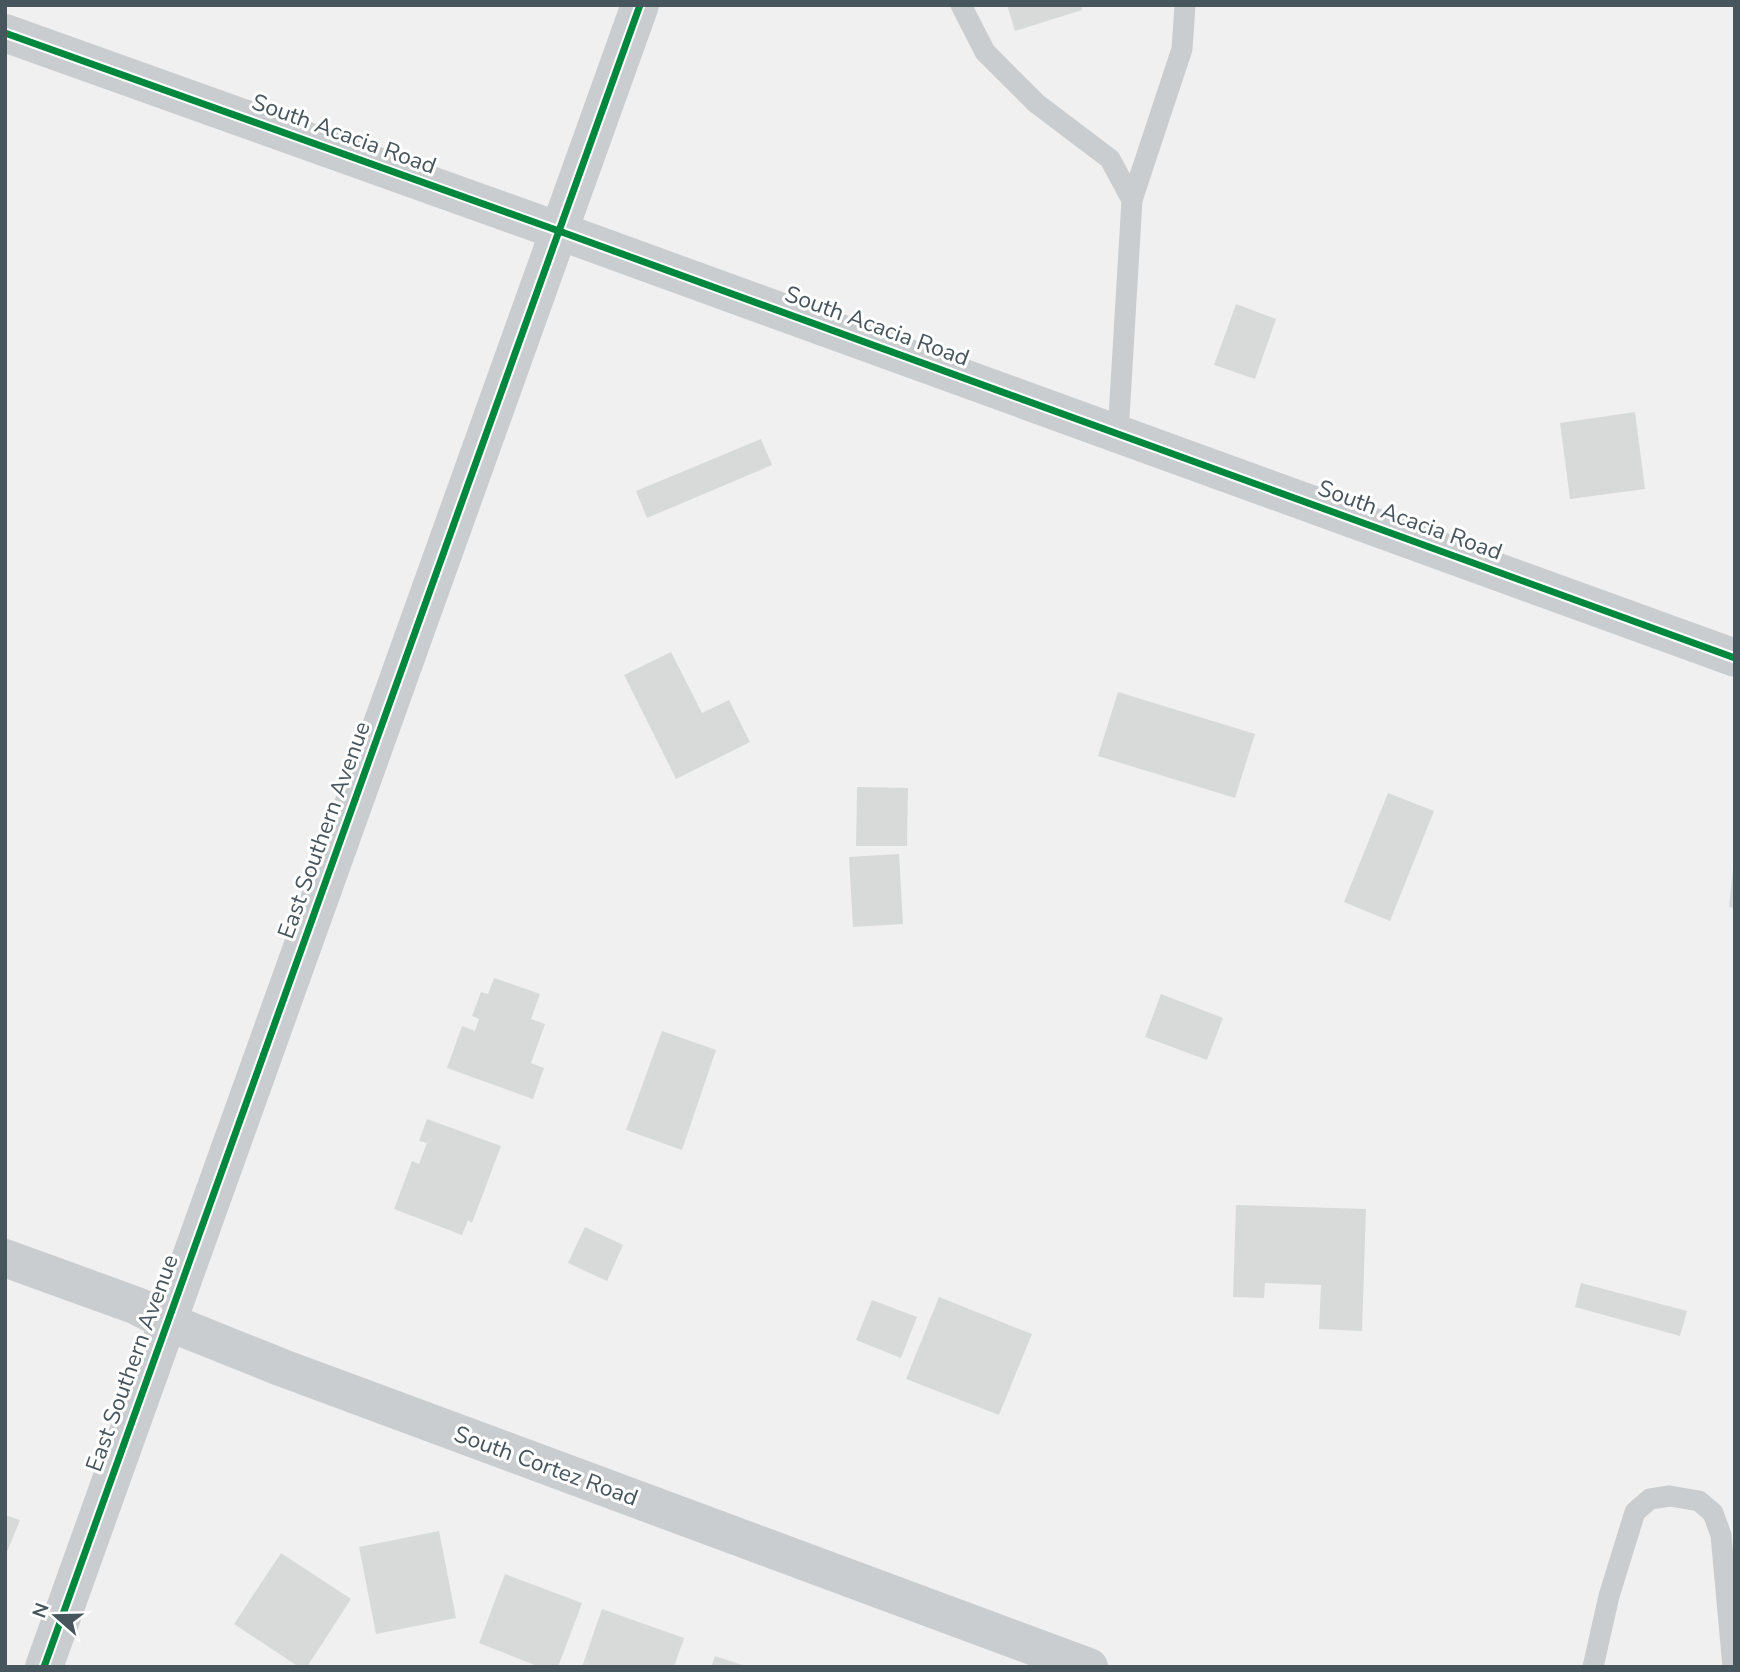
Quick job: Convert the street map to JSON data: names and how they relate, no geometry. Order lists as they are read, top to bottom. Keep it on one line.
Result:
{"streets":{"street":["South Acacia Road","East Southern Avenue","South Cortez Road"]},"crossings":[["South Acacia Road","East Southern Avenue"],["East Southern Avenue","South Cortez Road"]],"north":"left"}
